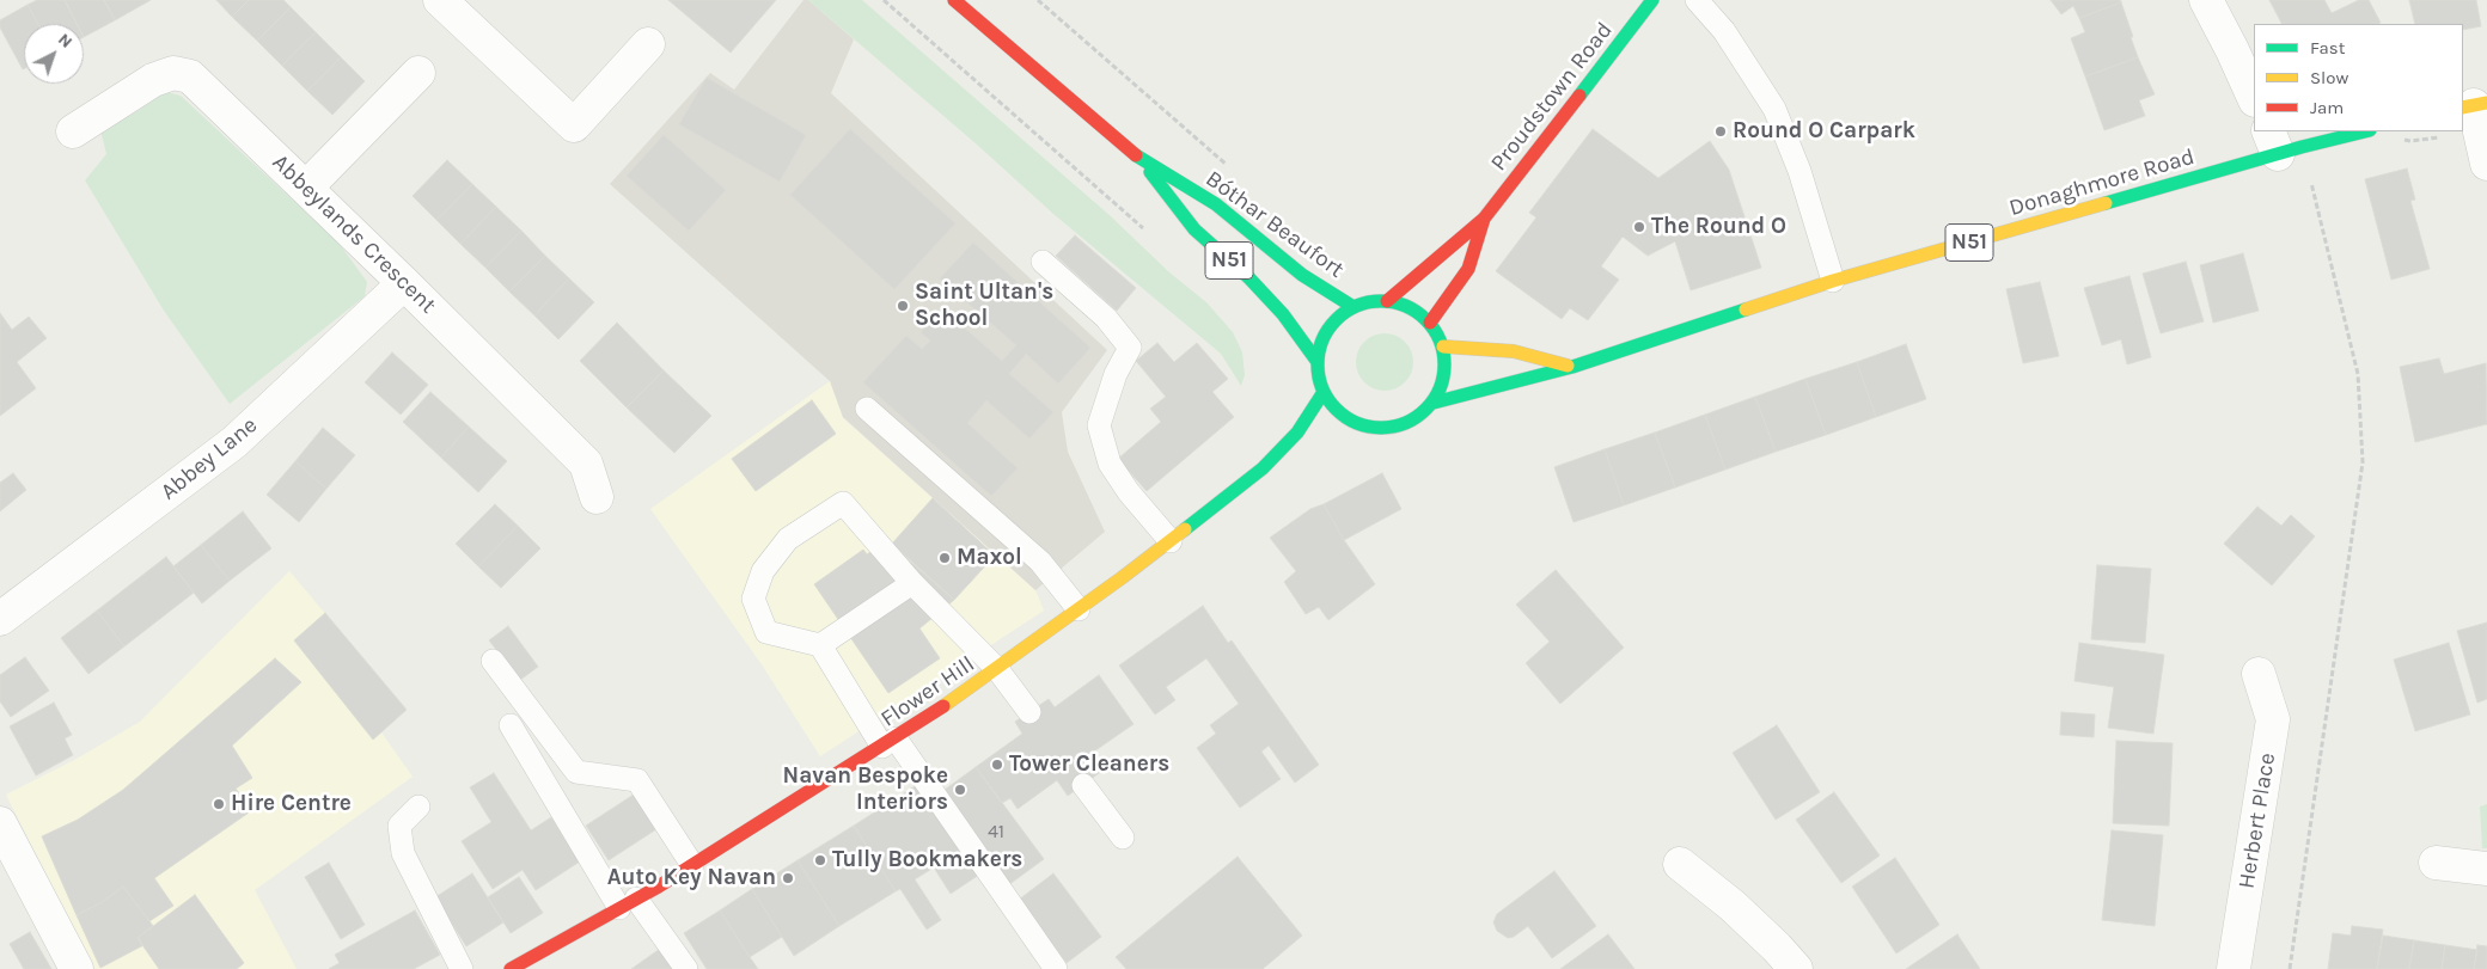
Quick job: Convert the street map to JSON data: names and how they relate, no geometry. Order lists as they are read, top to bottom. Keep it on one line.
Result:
{"streets":{"main road":["Proudstown Road","Donaghmore Road","Bóthar Beaufort","N51","Flower Hill"],"street":["Abbeylands Crescent","Abbey Lane","Herbert Place"]},"crossings":[["Proudstown Road","Donaghmore Road"],["Proudstown Road","Bóthar Beaufort"],["Proudstown Road","N51"],["Proudstown Road","Flower Hill"],["Donaghmore Road","Bóthar Beaufort"],["Donaghmore Road","N51"],["Donaghmore Road","Flower Hill"],["Bóthar Beaufort","N51"],["Bóthar Beaufort","Flower Hill"],["Abbeylands Crescent","Abbey Lane"],["N51","Flower Hill"]],"places":["Round O Carpark","The Round O","Saint Ultan's School","Maxol","Tower Cleaners","Navan Bespoke Interiors","Hire Centre","Tully Bookmakers","Auto Key Navan"],"house_numbers":["41"],"legend":["Fast","Slow","Jam"],"north":"top right"}
